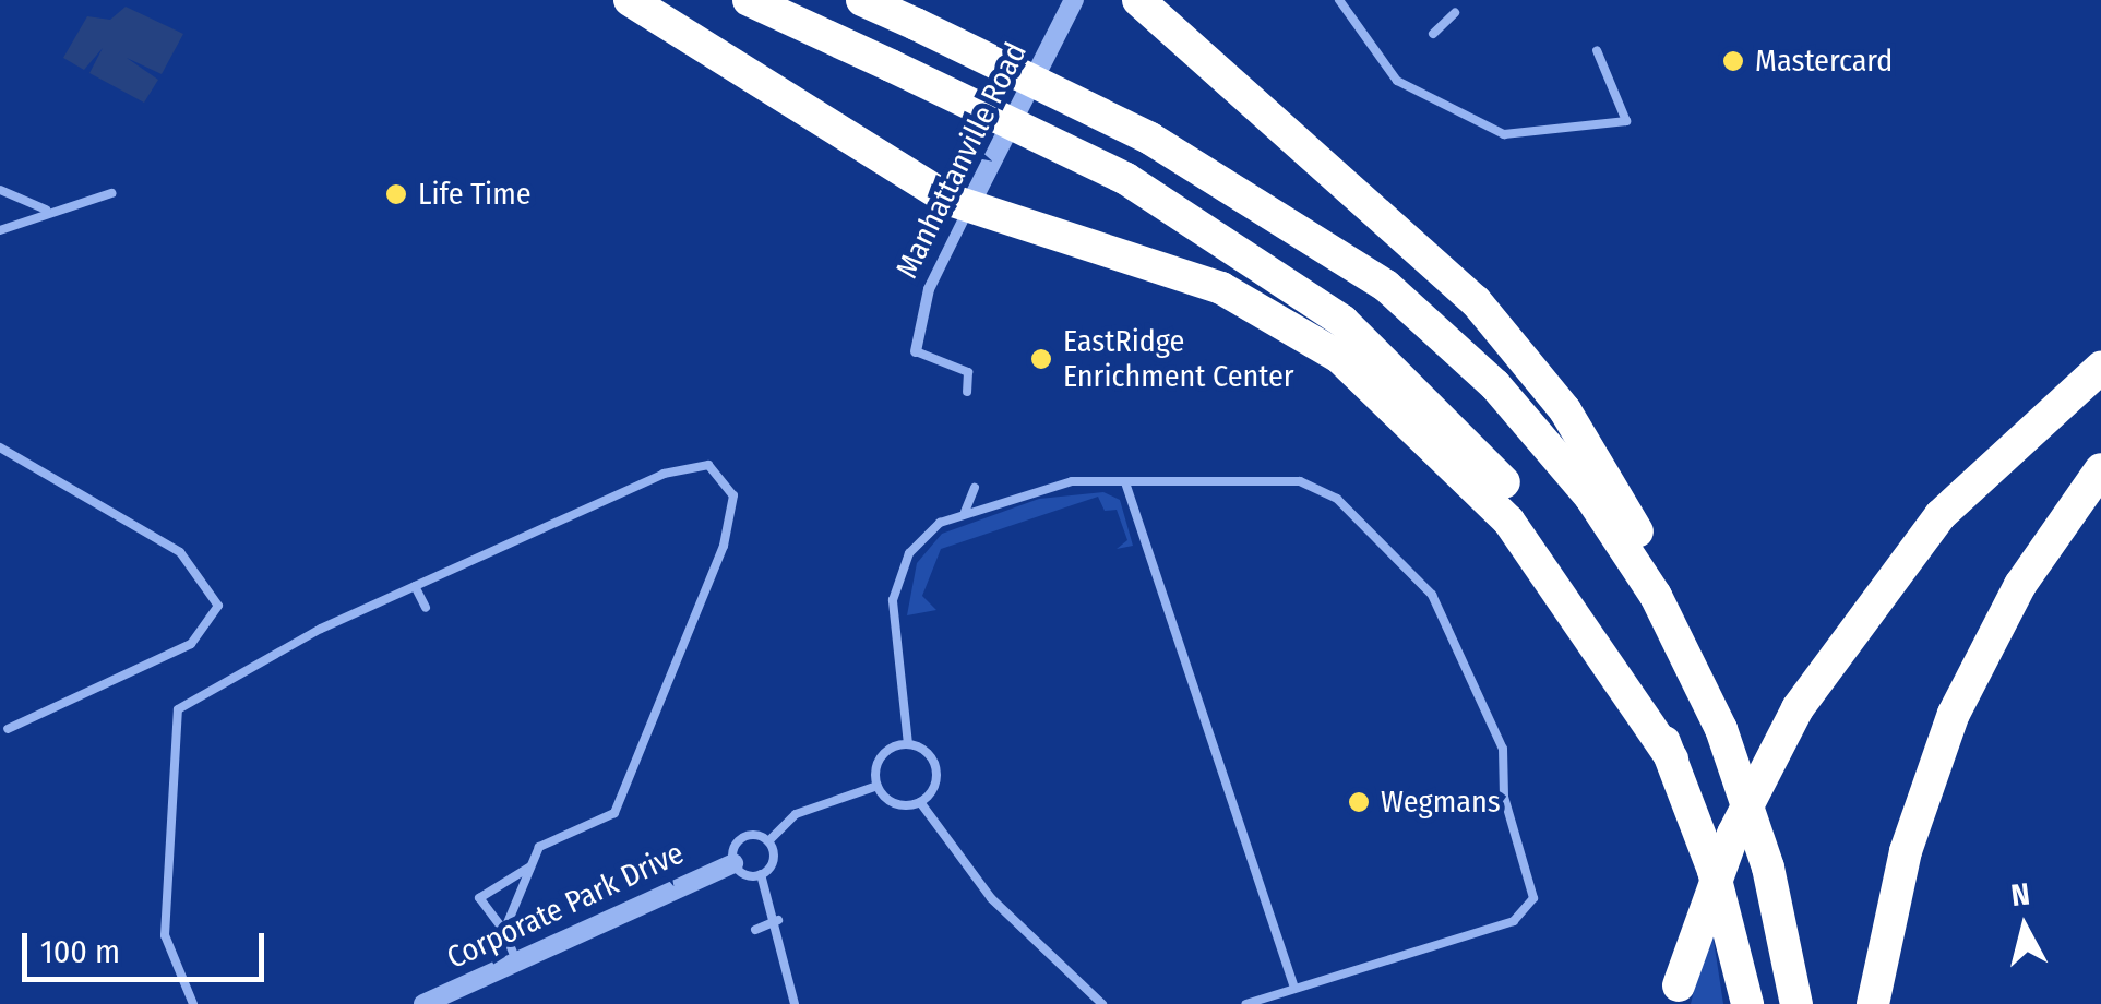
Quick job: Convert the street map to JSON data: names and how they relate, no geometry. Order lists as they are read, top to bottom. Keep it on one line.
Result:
{"streets":{"street":["Manhattanville Road","Corporate Park Drive"]},"places":["Mastercard","Life Time","EastRidge Enrichment Center","Wegmans"],"scale_bar":"100 m","north":"top"}
